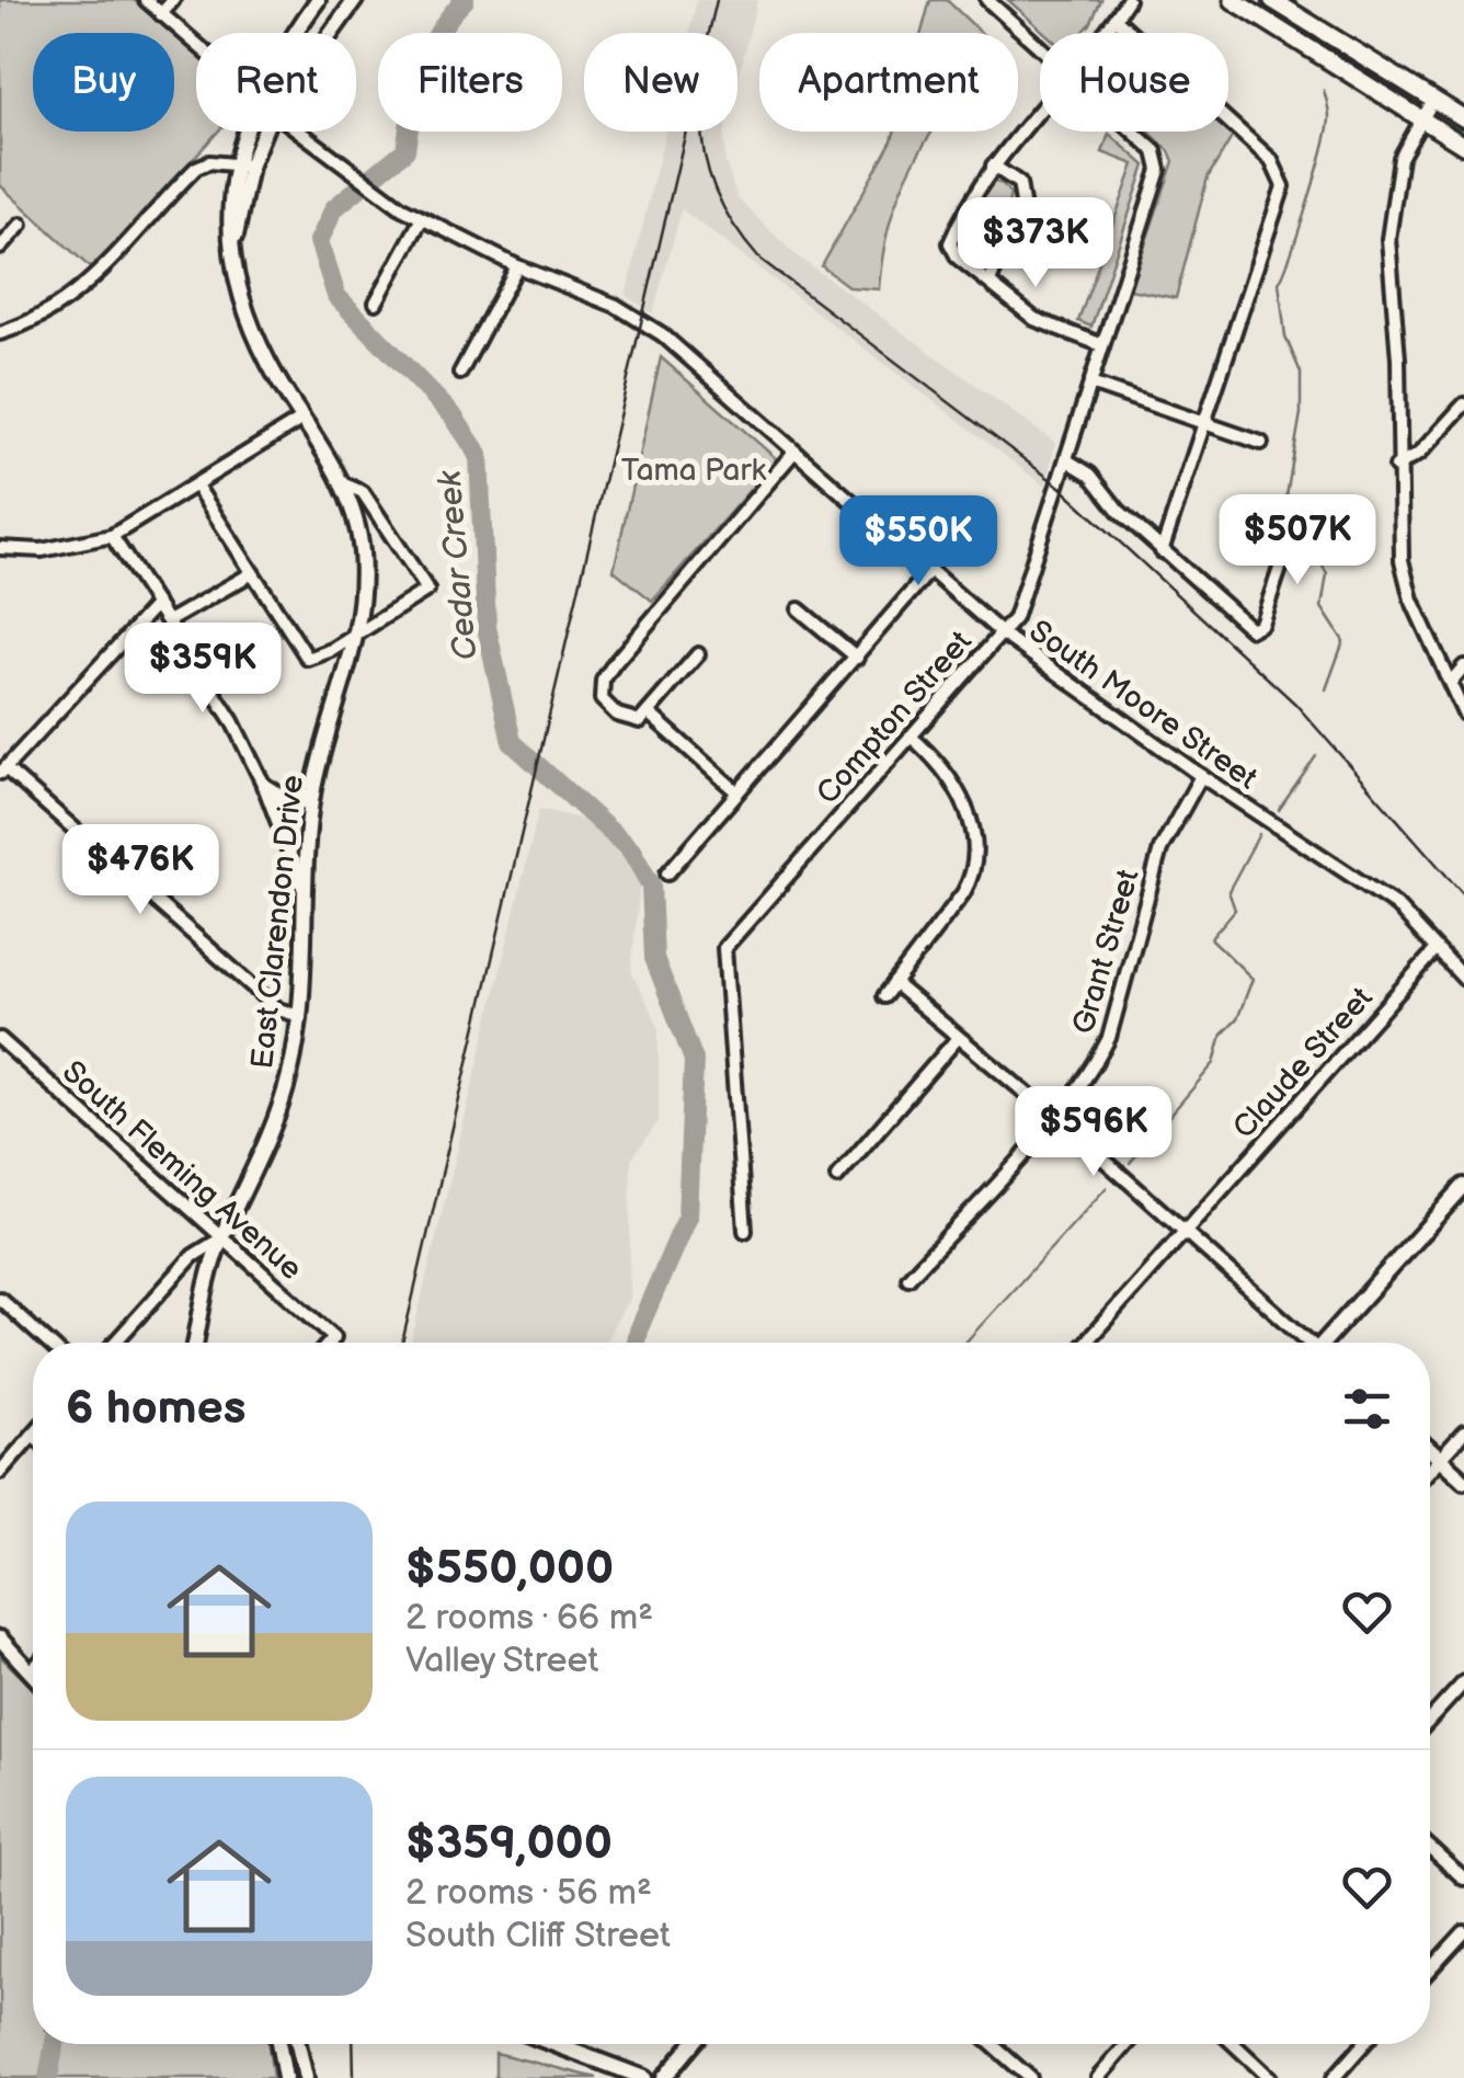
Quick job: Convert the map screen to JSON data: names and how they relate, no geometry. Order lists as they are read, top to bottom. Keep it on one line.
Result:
{"streets":{"street":["South Moore Street","Compton Street","East Clarendon Drive","Grant Street","Claude Street","South Fleming Avenue"]},"crossings":[["South Moore Street","Compton Street"],["South Moore Street","Grant Street"],["South Moore Street","Claude Street"],["East Clarendon Drive","South Fleming Avenue"]],"water":["Cedar Creek"],"parks":["Tama Park"],"page":{"chip":["Buy","Rent","Filters","New","Apartment","House"],"price":["$373K","$507K","$550K","$359K","$476K","$596K"],"heading":"6 homes","list":[{"name":"$550,000","note":"2 rooms · 66 m² · Valley Street"},{"name":"$359,000","note":"2 rooms · 56 m² · South Cliff Street"}]}}
